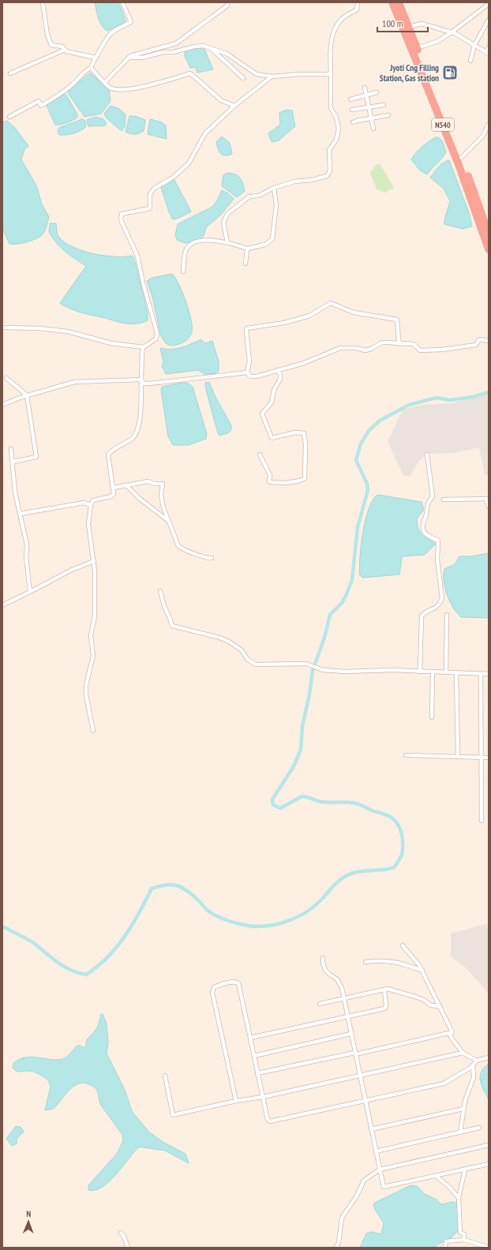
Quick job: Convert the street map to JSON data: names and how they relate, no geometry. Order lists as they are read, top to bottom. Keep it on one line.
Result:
{"streets":{"highway":["N540"]},"places":{"fuel station":["Jyoti Cng Filling Station, Gas station"]},"scale_bar":"100 m","north":"top"}
